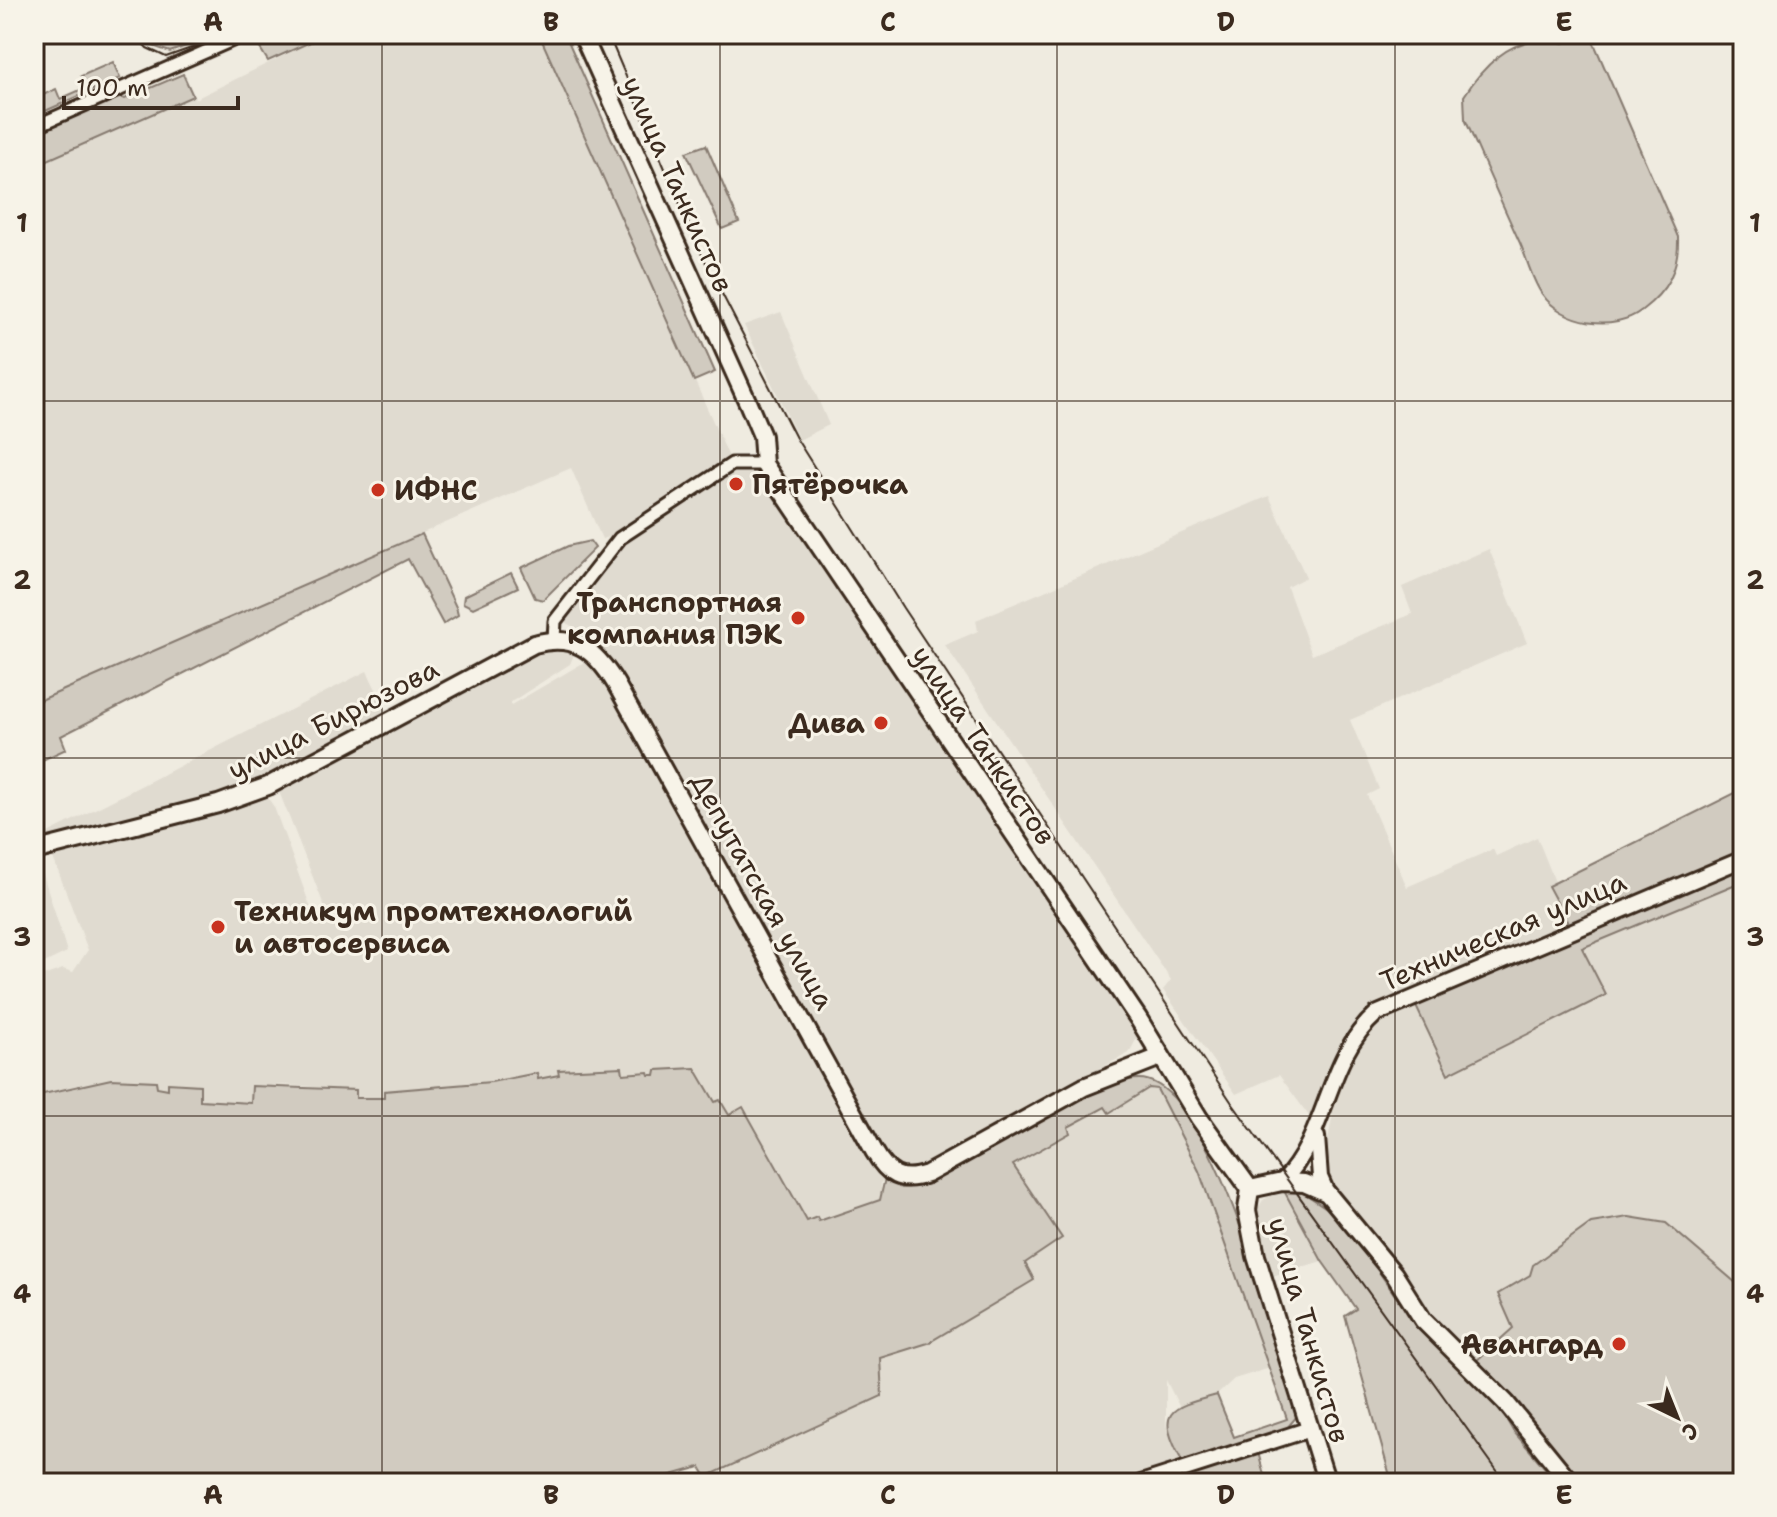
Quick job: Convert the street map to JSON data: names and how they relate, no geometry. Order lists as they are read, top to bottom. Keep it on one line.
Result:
{"streets":{"main road":["улица Танкистов","улица Бирюзова","Депутатская улица"],"street":["Техническая улица"]},"crossings":[["улица Танкистов","Депутатская улица"],["улица Бирюзова","Депутатская улица"]],"places":["Пятёрочка","ИФНС","Транспортная компания ПЭК","Дива","Техникум промтехнологий и автосервиса","Авангард"],"scale_bar":"100 m","north":"bottom right","grid":{"columns":["A","B","C","D","E"],"rows":["1","2","3","4"]}}
